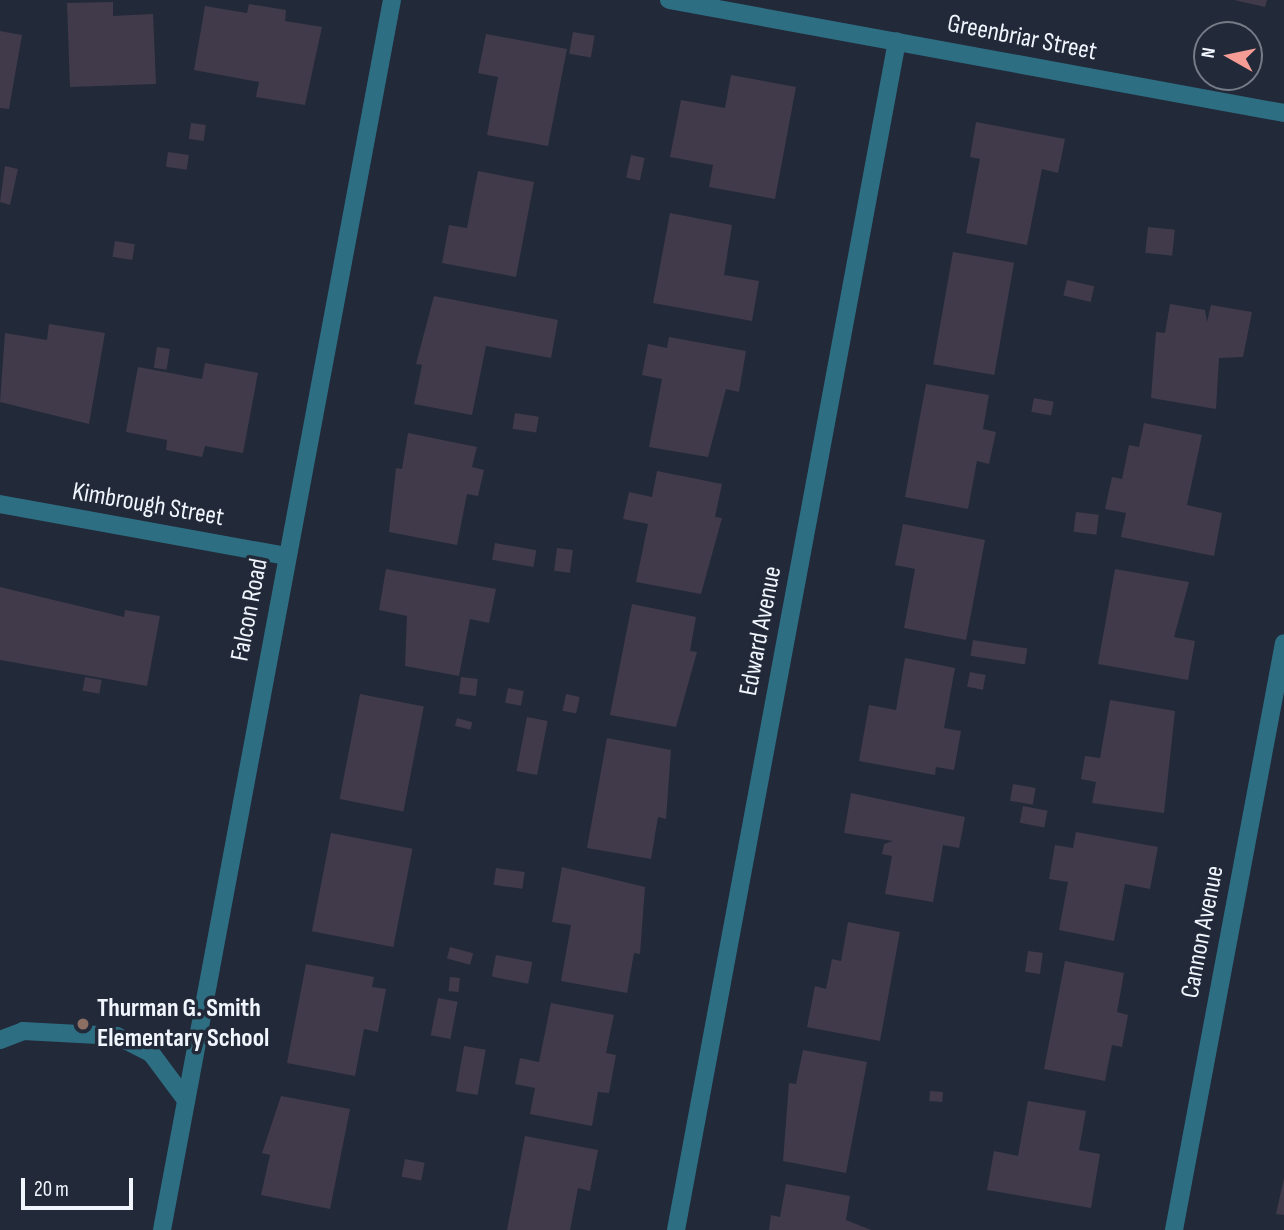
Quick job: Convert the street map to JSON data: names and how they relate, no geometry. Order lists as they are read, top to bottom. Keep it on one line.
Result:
{"streets":{"street":["Greenbriar Street","Kimbrough Street","Falcon Road","Edward Avenue","Cannon Avenue"]},"crossings":[["Greenbriar Street","Edward Avenue"],["Kimbrough Street","Falcon Road"]],"places":["Thurman G. Smith Elementary School"],"scale_bar":"20 m","north":"left"}
